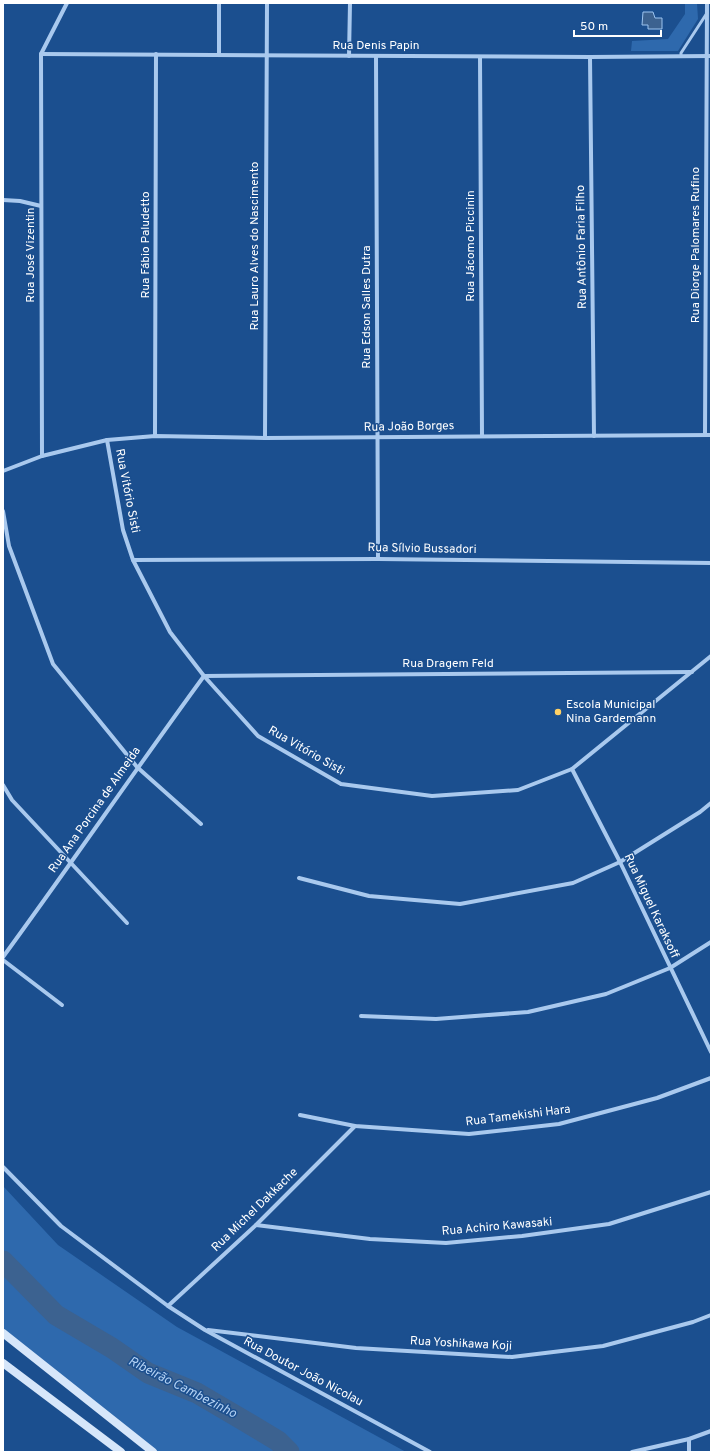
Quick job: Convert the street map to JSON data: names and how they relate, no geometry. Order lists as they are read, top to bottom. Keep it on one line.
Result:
{"streets":{"street":["Rua Denis Papin","Rua Fábio Paludetto","Rua Diorge Palomares Rufino","Rua Lauro Alves do Nascimento","Rua Jácomo Piccinin","Rua Antônio Faria Filho","Rua José Vizentin","Rua Edson Salles Dutra","Rua João Borges","Rua Vitório Sisti","Rua Sílvio Bussadori","Rua Dragem Feld","Rua Ana Porcina de Almeida","Rua Miguel Karaksoff","Rua Tamekishi Hara","Rua Michel Dakkache","Rua Achiro Kawasaki","Rua Yoshikawa Koji","Rua Doutor João Nicolau"]},"crossings":[["Rua Denis Papin","Rua Fábio Paludetto"],["Rua Denis Papin","Rua Diorge Palomares Rufino"],["Rua Denis Papin","Rua Lauro Alves do Nascimento"],["Rua Denis Papin","Rua Jácomo Piccinin"],["Rua Denis Papin","Rua Antônio Faria Filho"],["Rua Denis Papin","Rua José Vizentin"],["Rua Denis Papin","Rua Edson Salles Dutra"],["Rua Fábio Paludetto","Rua João Borges"],["Rua Diorge Palomares Rufino","Rua João Borges"],["Rua Lauro Alves do Nascimento","Rua João Borges"],["Rua Jácomo Piccinin","Rua João Borges"],["Rua Antônio Faria Filho","Rua João Borges"],["Rua José Vizentin","Rua João Borges"],["Rua Edson Salles Dutra","Rua João Borges"],["Rua Edson Salles Dutra","Rua Sílvio Bussadori"],["Rua João Borges","Rua Vitório Sisti"],["Rua Vitório Sisti","Rua Sílvio Bussadori"],["Rua Vitório Sisti","Rua Dragem Feld"],["Rua Vitório Sisti","Rua Ana Porcina de Almeida"],["Rua Vitório Sisti","Rua Miguel Karaksoff"],["Rua Dragem Feld","Rua Ana Porcina de Almeida"],["Rua Tamekishi Hara","Rua Michel Dakkache"],["Rua Michel Dakkache","Rua Achiro Kawasaki"],["Rua Michel Dakkache","Rua Doutor João Nicolau"],["Rua Yoshikawa Koji","Rua Doutor João Nicolau"]],"water":["Ribeirão Cambezinho"],"places":["Escola Municipal Nina Gardemann"],"scale_bar":"50 m"}
